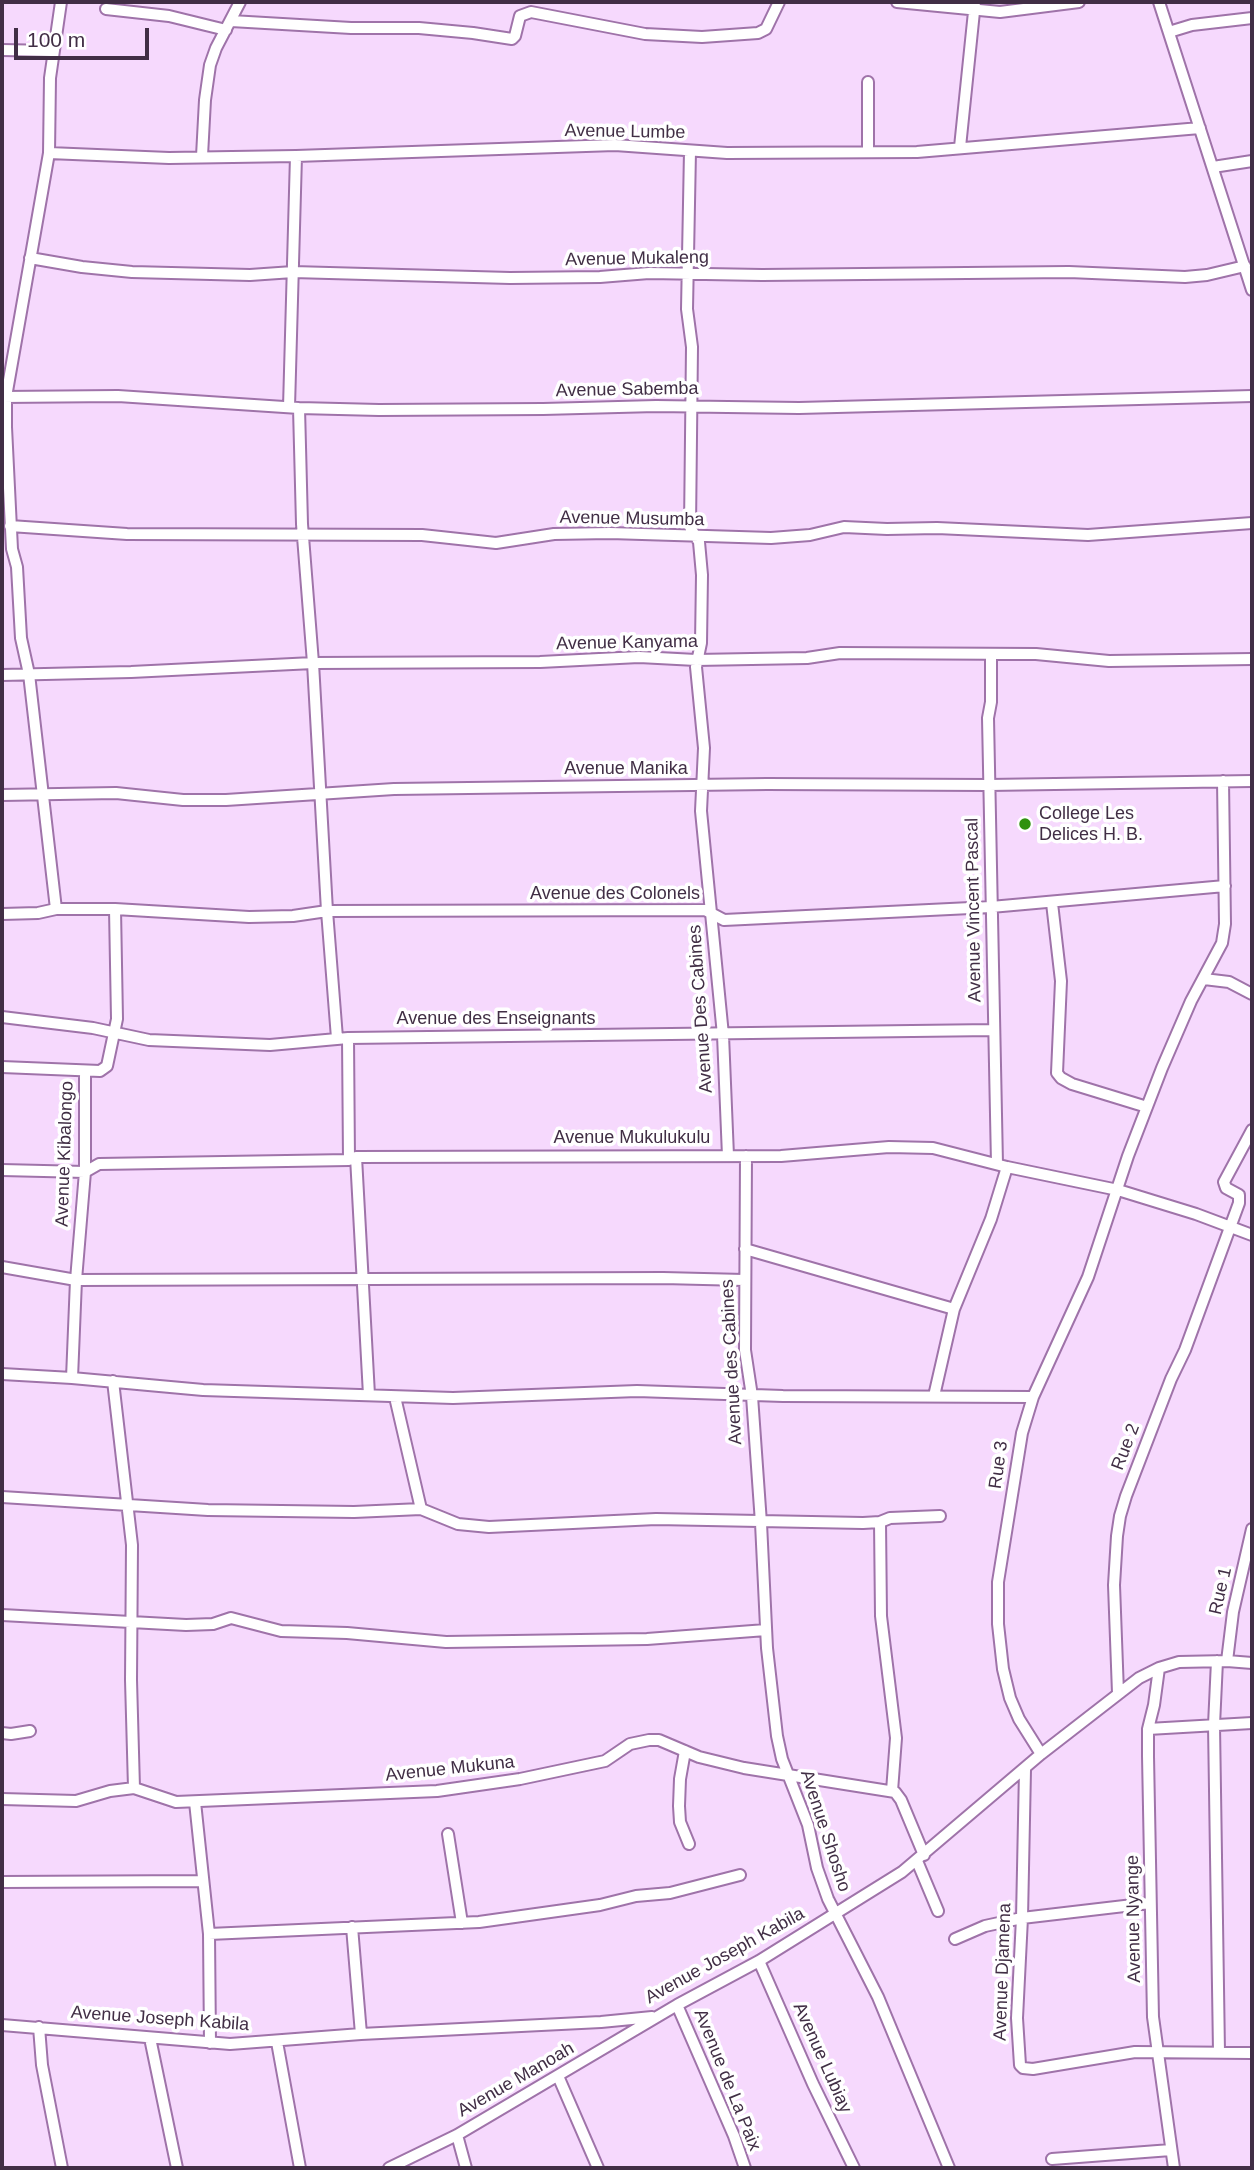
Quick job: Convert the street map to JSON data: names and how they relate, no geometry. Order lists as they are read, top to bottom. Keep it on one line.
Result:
{"streets":{"street":["Avenue Lumbe","Avenue Mukaleng","Avenue Sabemba","Avenue Musumba","Avenue Kanyama","Avenue Manika","Avenue des Colonels","Avenue Vincent Pascal","Avenue Des Cabines","Avenue des Enseignants","Avenue Mukulukulu","Avenue Kibalongo","Avenue des Cabines","Rue 2","Rue 3","Rue 1","Avenue Mukuna","Avenue Shosho","Avenue Nyange","Avenue Joseph Kabila","Avenue Djamena","Avenue Lubiay","Avenue Manoah","Avenue de La Paix"]},"crossings":[["Avenue Lumbe","Avenue Des Cabines"],["Avenue Mukaleng","Avenue Des Cabines"],["Avenue Sabemba","Avenue Des Cabines"],["Avenue Musumba","Avenue Des Cabines"],["Avenue Kanyama","Avenue Vincent Pascal"],["Avenue Kanyama","Avenue Des Cabines"],["Avenue Manika","Avenue Vincent Pascal"],["Avenue Manika","Avenue Des Cabines"],["Avenue Manika","Rue 3"],["Avenue des Colonels","Avenue Vincent Pascal"],["Avenue des Colonels","Avenue Des Cabines"],["Avenue des Colonels","Avenue Kibalongo"],["Avenue des Colonels","Rue 3"],["Avenue Vincent Pascal","Avenue des Enseignants"],["Avenue Vincent Pascal","Avenue Mukulukulu"],["Avenue Des Cabines","Avenue des Enseignants"],["Avenue Des Cabines","Avenue Mukulukulu"],["Avenue des Enseignants","Avenue Kibalongo"],["Avenue Mukulukulu","Avenue Kibalongo"],["Avenue Mukulukulu","Avenue des Cabines"],["Avenue Mukulukulu","Rue 2"],["Avenue Mukulukulu","Rue 3"],["Avenue des Cabines","Avenue Shosho"],["Rue 2","Avenue Joseph Kabila"],["Rue 3","Avenue Joseph Kabila"],["Rue 1","Avenue Joseph Kabila"],["Rue 1","Avenue Djamena"],["Avenue Mukuna","Avenue Shosho"],["Avenue Shosho","Avenue Joseph Kabila"],["Avenue Nyange","Avenue Joseph Kabila"],["Avenue Nyange","Avenue Djamena"],["Avenue Joseph Kabila","Avenue Djamena"],["Avenue Joseph Kabila","Avenue Lubiay"],["Avenue Joseph Kabila","Avenue Manoah"],["Avenue Joseph Kabila","Avenue de La Paix"]],"places":["College Les Delices H. B."],"scale_bar":"100 m"}
